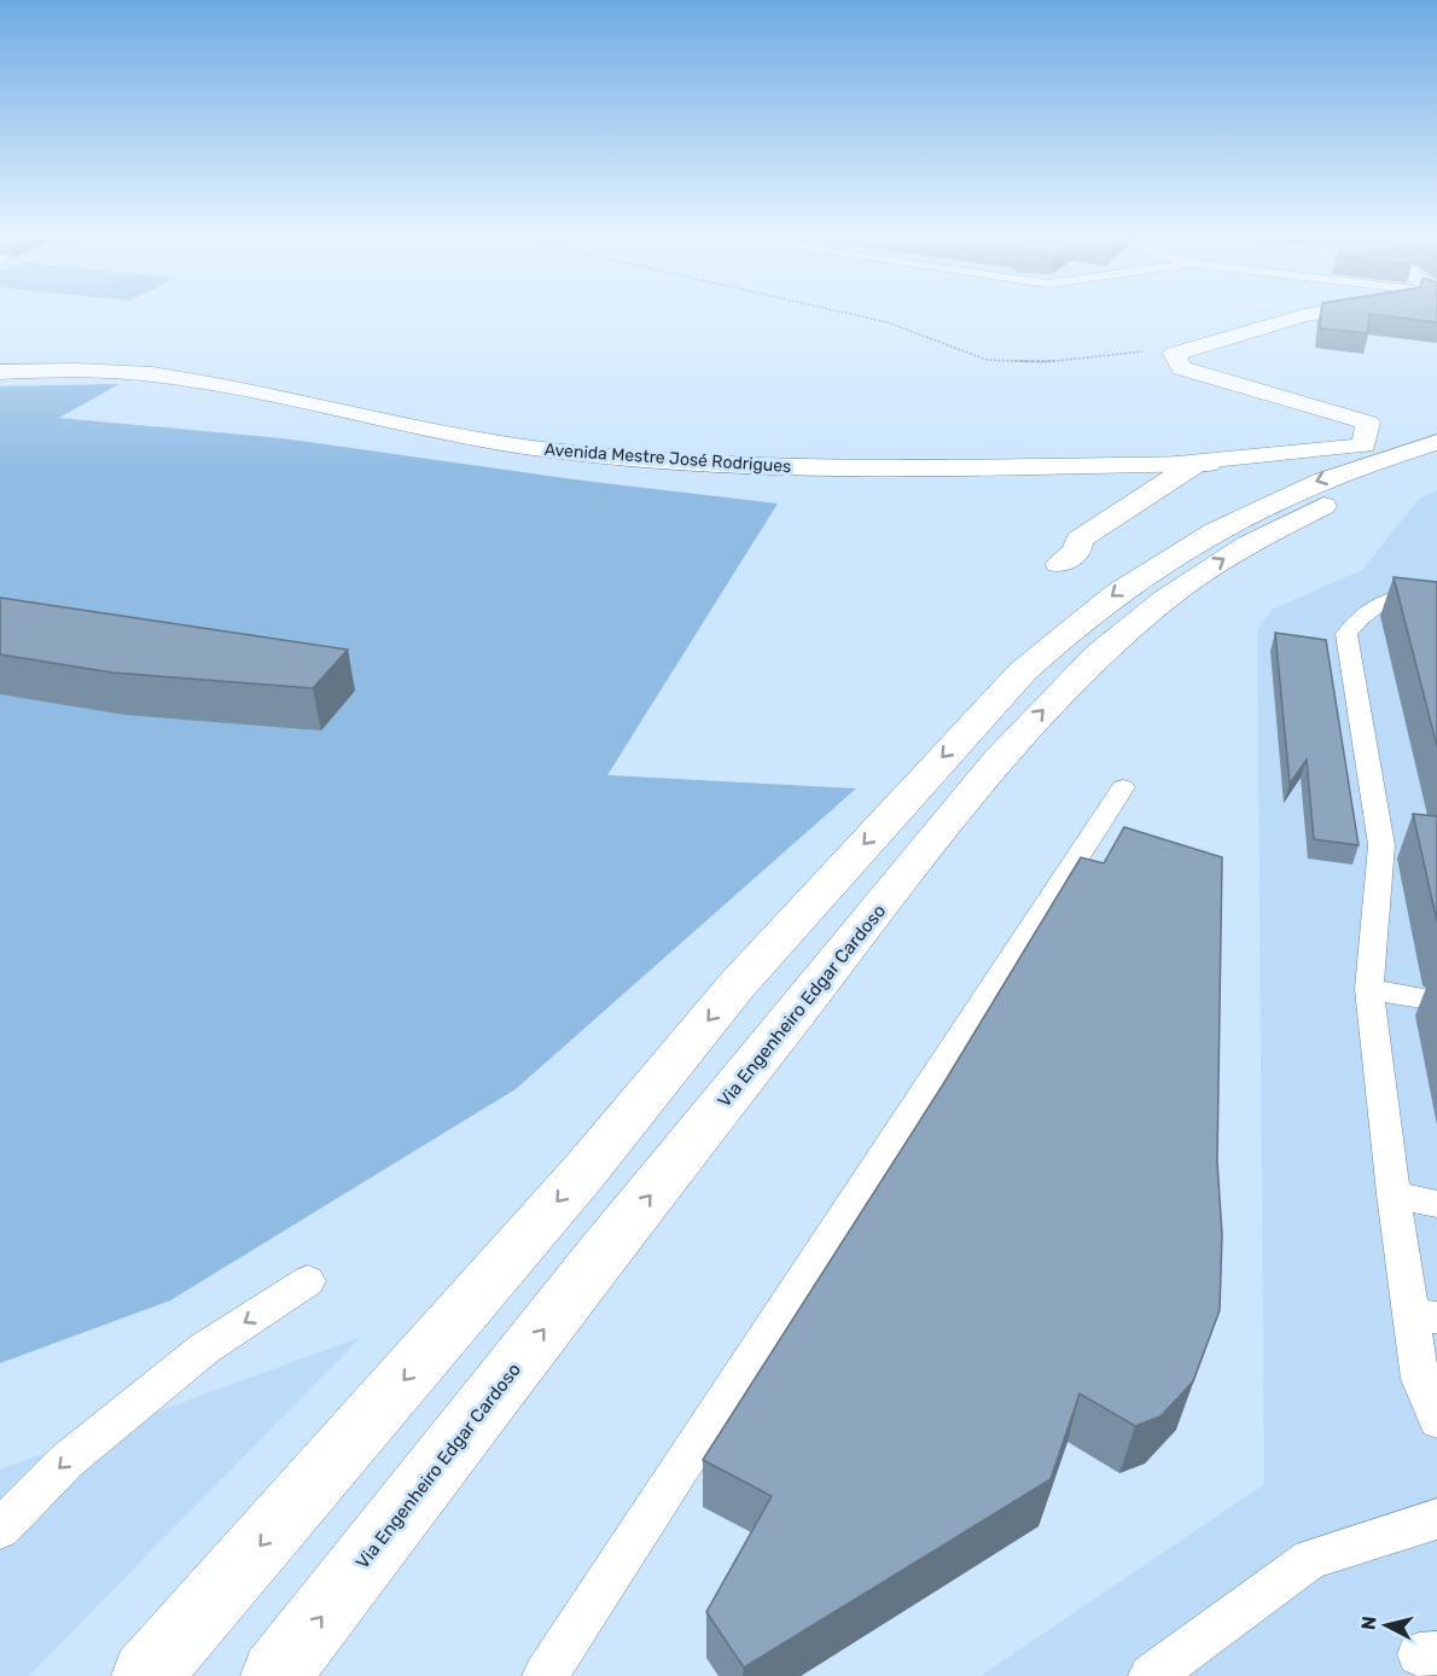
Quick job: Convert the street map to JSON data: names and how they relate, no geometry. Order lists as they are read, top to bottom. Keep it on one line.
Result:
{"streets":{"main road":["Avenida Mestre José Rodrigues","Via Engenheiro Edgar Cardoso"]},"north":"left"}
